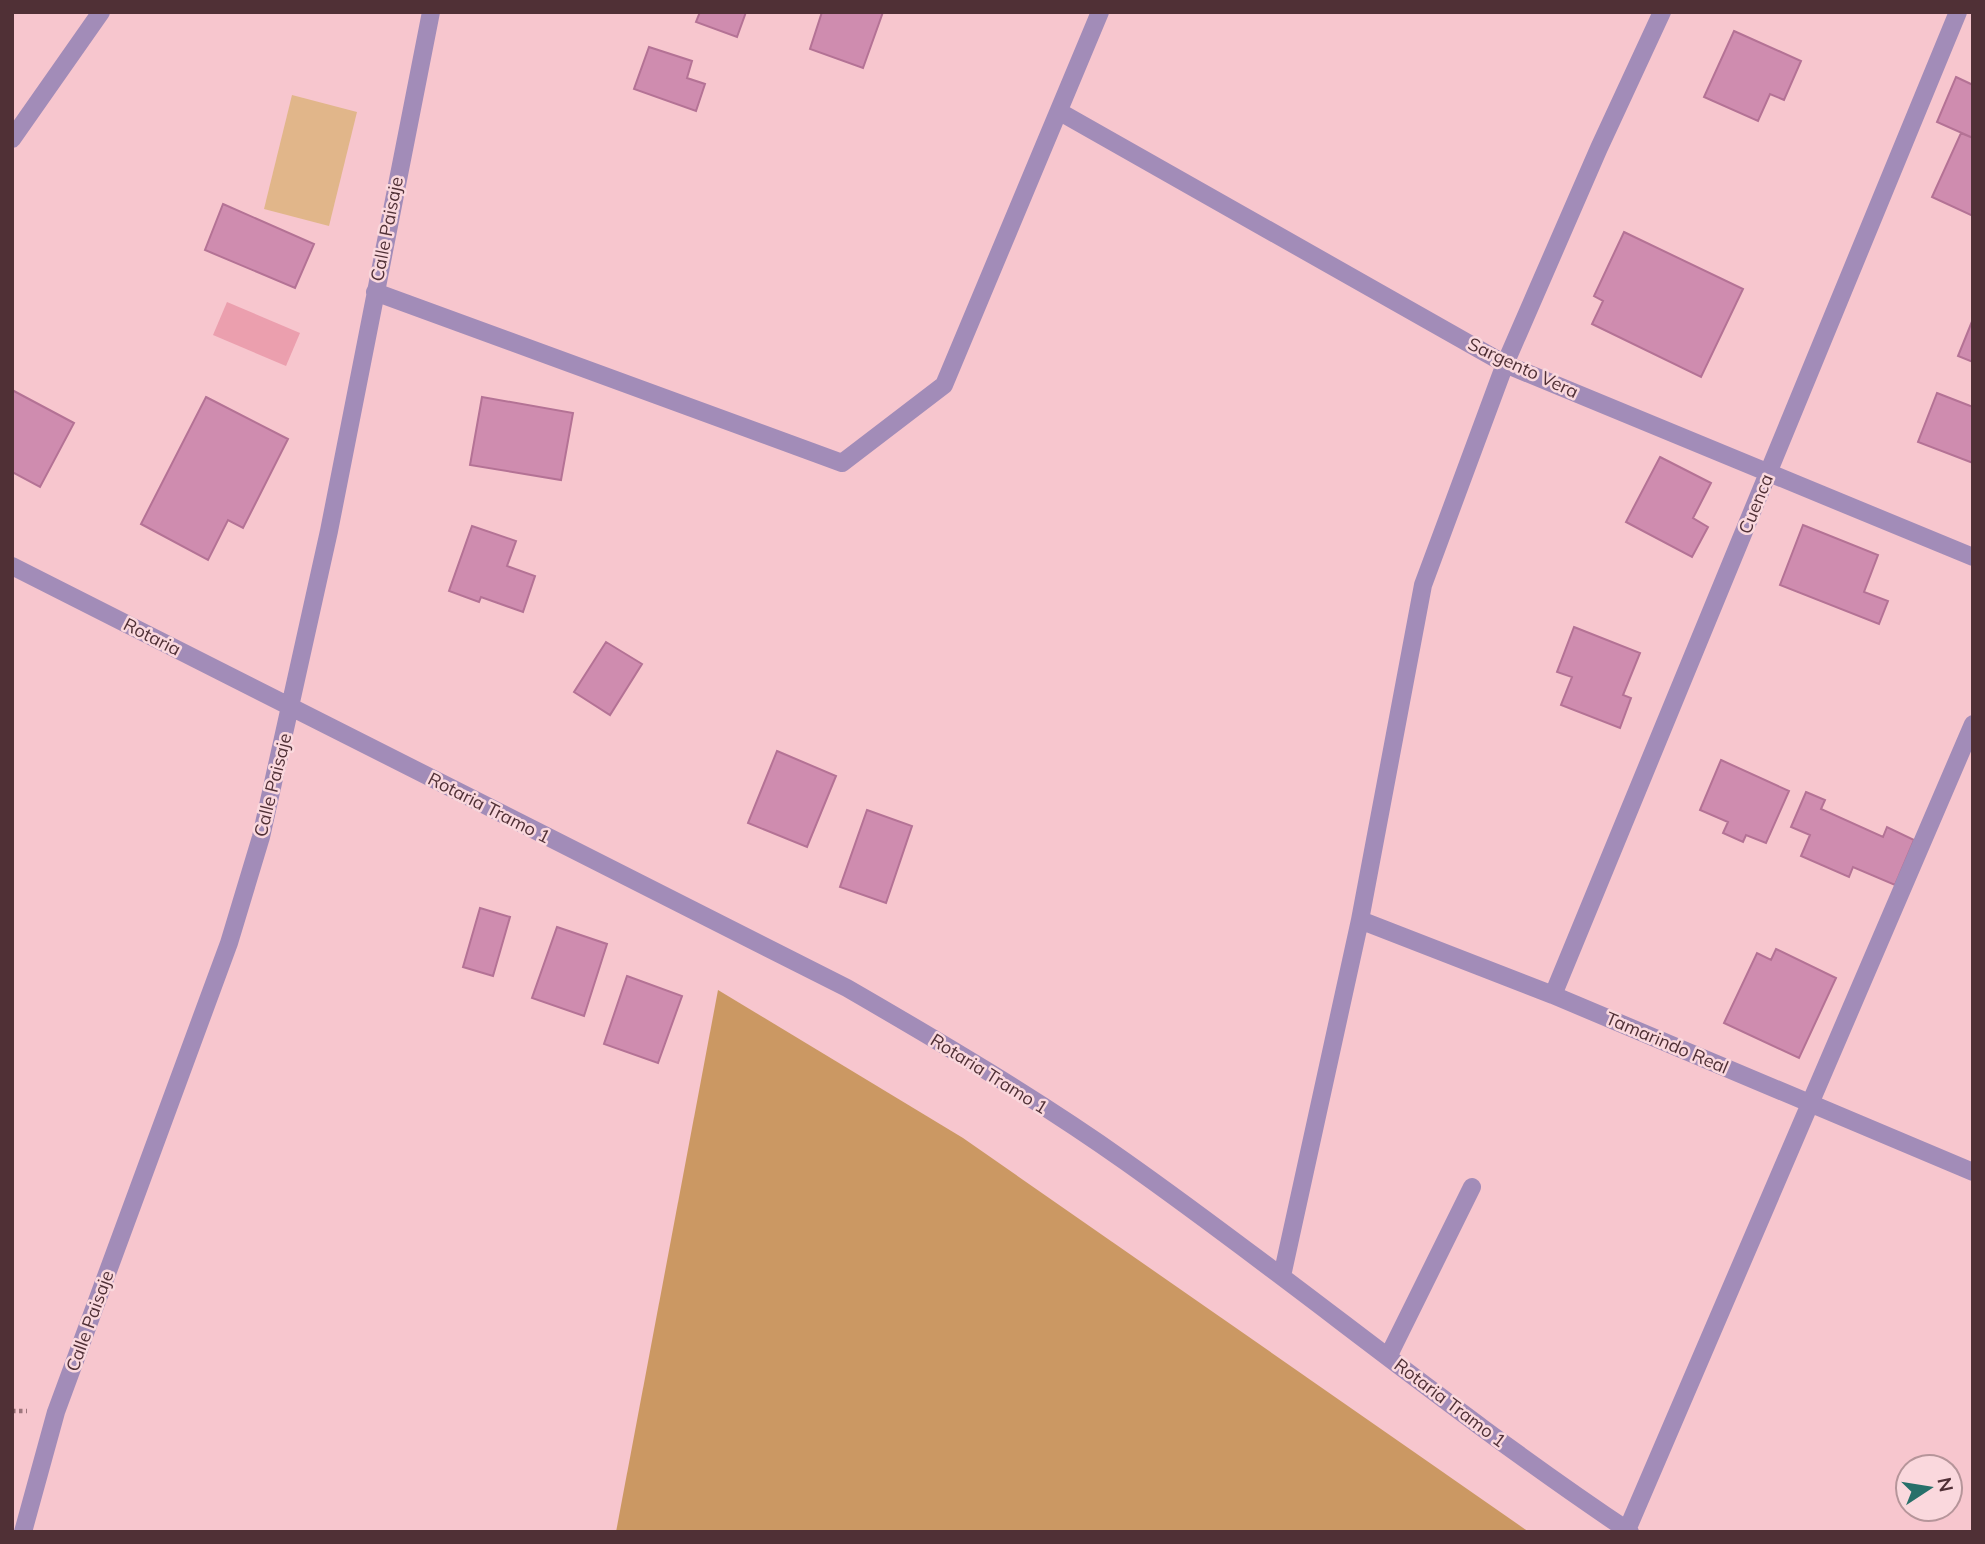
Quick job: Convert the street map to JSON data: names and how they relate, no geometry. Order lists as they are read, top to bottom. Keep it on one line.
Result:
{"streets":{"street":["Calle Paisaje","Sargento Vera","Cuenca","Rotaria","Rotaria Tramo 1","Tamarindo Real"]},"crossings":[["Calle Paisaje","Rotaria"],["Calle Paisaje","Rotaria Tramo 1"],["Sargento Vera","Cuenca"],["Cuenca","Tamarindo Real"],["Rotaria","Rotaria Tramo 1"]],"north":"right"}
